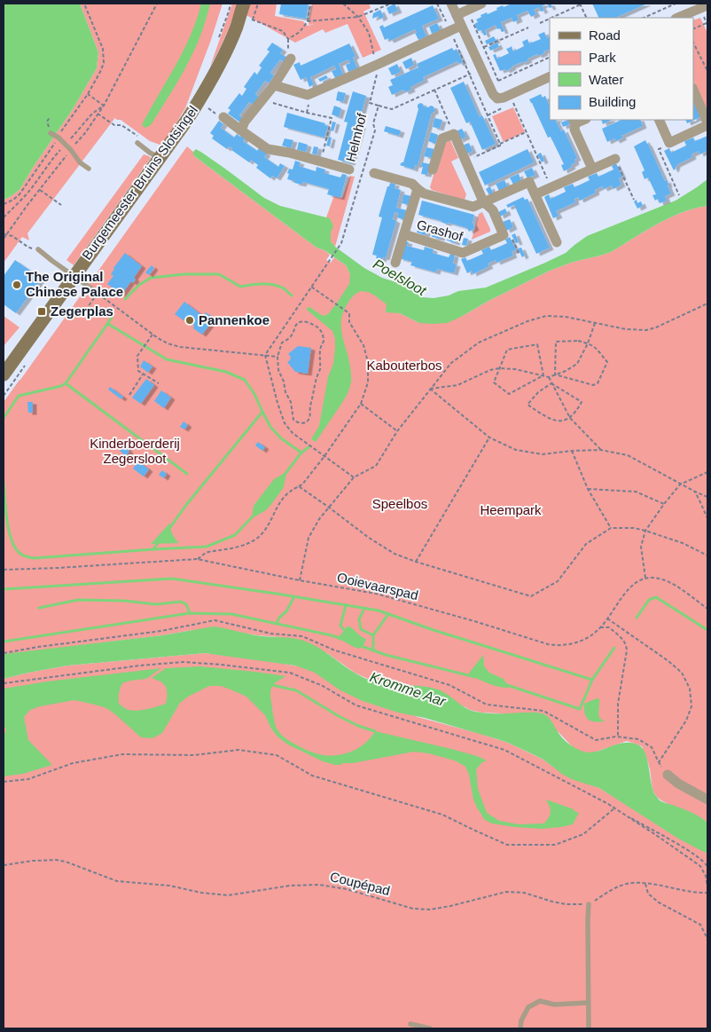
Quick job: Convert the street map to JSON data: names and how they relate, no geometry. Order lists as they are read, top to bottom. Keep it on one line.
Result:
{"streets":{"street":["Helmhof","Burgemeester Bruins Slotsingel","Grashof"],"path":["Ooievaarspad","Coupépad"]},"water":["Poelsloot","Kromme Aar"],"parks":["Kabouterbos","Kinderboerderij Zegersloot","Speelbos","Heempark"],"places":{"other":["The Original Chinese Palace","Pannenkoe"],"transit":["Zegerplas"]},"legend":["Road","Park","Water","Building"]}
